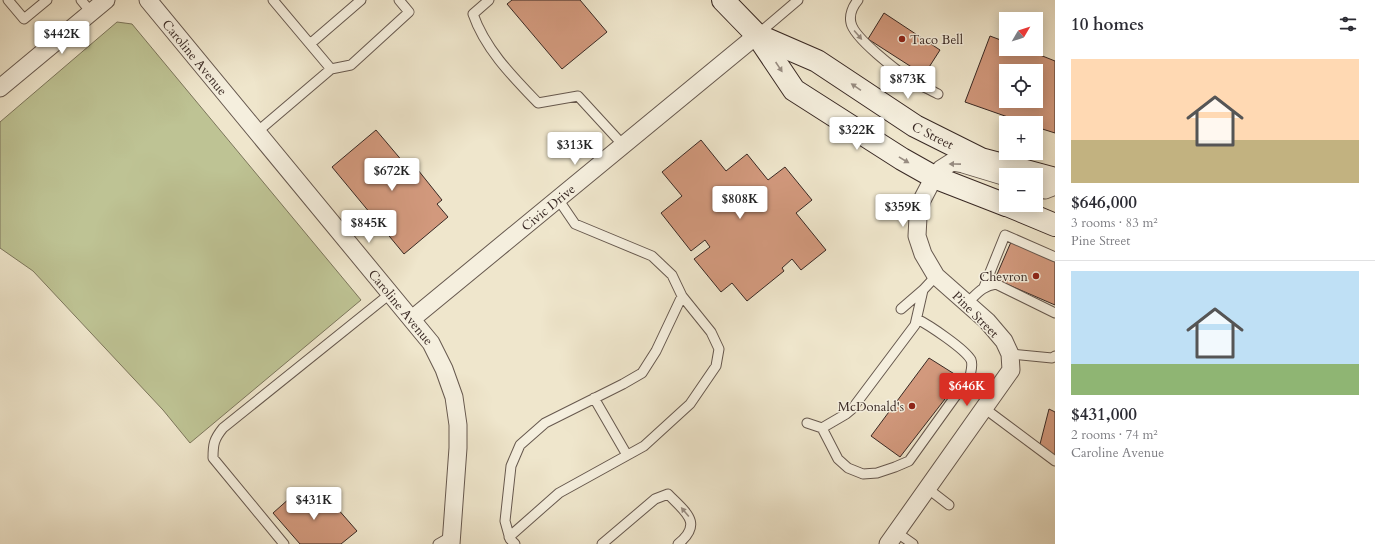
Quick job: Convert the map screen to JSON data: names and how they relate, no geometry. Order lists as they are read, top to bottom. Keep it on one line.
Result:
{"streets":{"street":["Caroline Avenue","C Street","Civic Drive","Pine Street"]},"crossings":[["Caroline Avenue","Civic Drive"],["C Street","Civic Drive"],["C Street","Pine Street"]],"places":["Taco Bell","Chevron","McDonald's"],"north":"top right","page":{"heading":"10 homes","map_buttons":["+","−"],"price":["$442K","$873K","$322K","$313K","$672K","$808K","$359K","$845K","$646K","$431K"],"list":[{"name":"$646,000","note":"3 rooms · 83 m² · Pine Street"},{"name":"$431,000","note":"2 rooms · 74 m² · Caroline Avenue"}]}}
